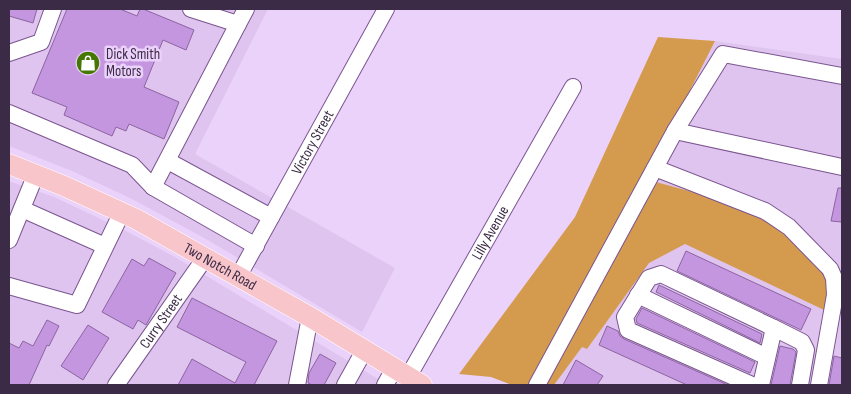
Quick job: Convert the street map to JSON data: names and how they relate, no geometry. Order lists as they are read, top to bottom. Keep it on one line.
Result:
{"streets":{"main road":["Two Notch Road"],"street":["Victory Street","Lilly Avenue","Curry Street"]},"crossings":[["Victory Street","Two Notch Road"],["Lilly Avenue","Two Notch Road"],["Two Notch Road","Curry Street"]],"places":{"shop":["Dick Smith Motors"]}}
